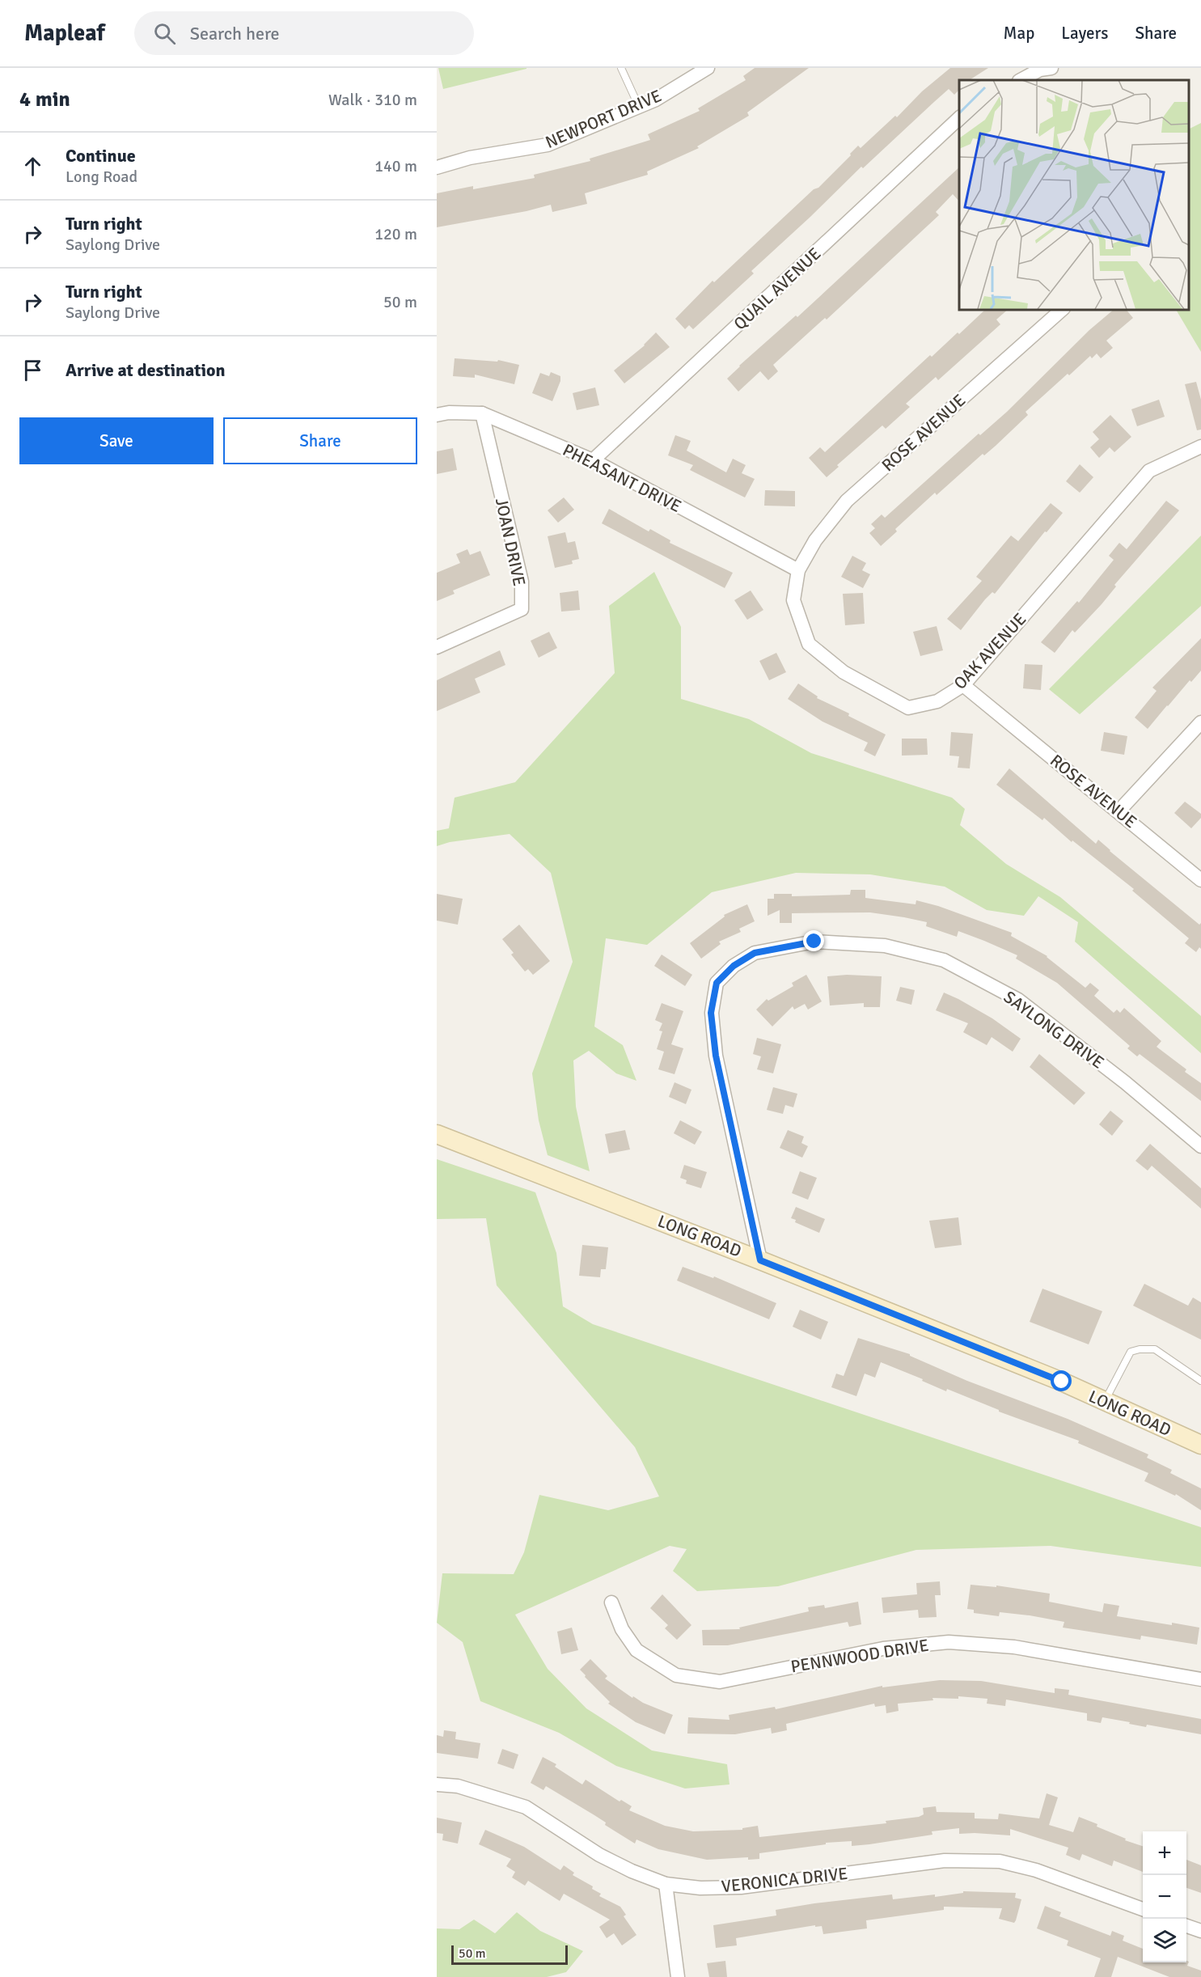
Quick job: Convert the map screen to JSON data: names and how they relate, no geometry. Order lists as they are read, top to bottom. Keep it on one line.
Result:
{"streets":{"street":["NEWPORT DRIVE","QUAIL AVENUE","ROSE AVENUE","PHEASANT DRIVE","JOAN DRIVE","OAK AVENUE","SAYLONG DRIVE","LONG ROAD","PENNWOOD DRIVE","VERONICA DRIVE"]},"crossings":[["QUAIL AVENUE","PHEASANT DRIVE"],["ROSE AVENUE","PHEASANT DRIVE"],["ROSE AVENUE","OAK AVENUE"],["PHEASANT DRIVE","JOAN DRIVE"],["PHEASANT DRIVE","OAK AVENUE"],["SAYLONG DRIVE","LONG ROAD"]],"scale_bar":"50 m","page":{"header":"Mapleaf","search":"Search here","nav":["Map","Layers","Share"],"heading":["4 min","Walk · 310 m"],"list":[["Continue","Long Road","140 m"],["Turn right","Saylong Drive","120 m"],["Turn right","Saylong Drive","50 m"],"Arrive at destination"],"buttons":["Save","Share"],"map_buttons":["+","−"],"scale":"50 m"}}
